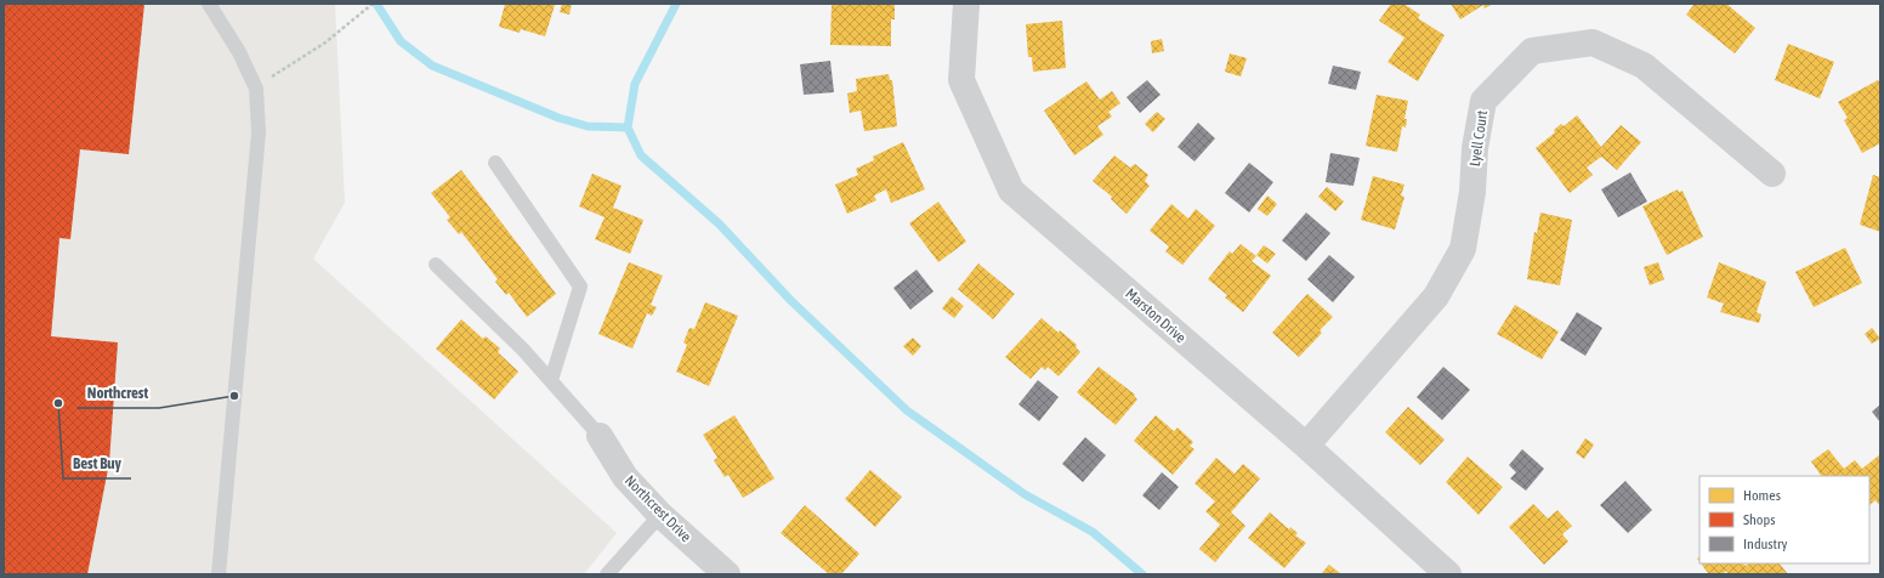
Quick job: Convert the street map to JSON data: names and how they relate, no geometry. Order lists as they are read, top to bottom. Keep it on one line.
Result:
{"streets":{"street":["Lyell Court","Marston Drive","Northcrest Drive"]},"crossings":[["Lyell Court","Marston Drive"]],"places":["Northcrest","Best Buy"],"legend":["Homes","Shops","Industry"]}
